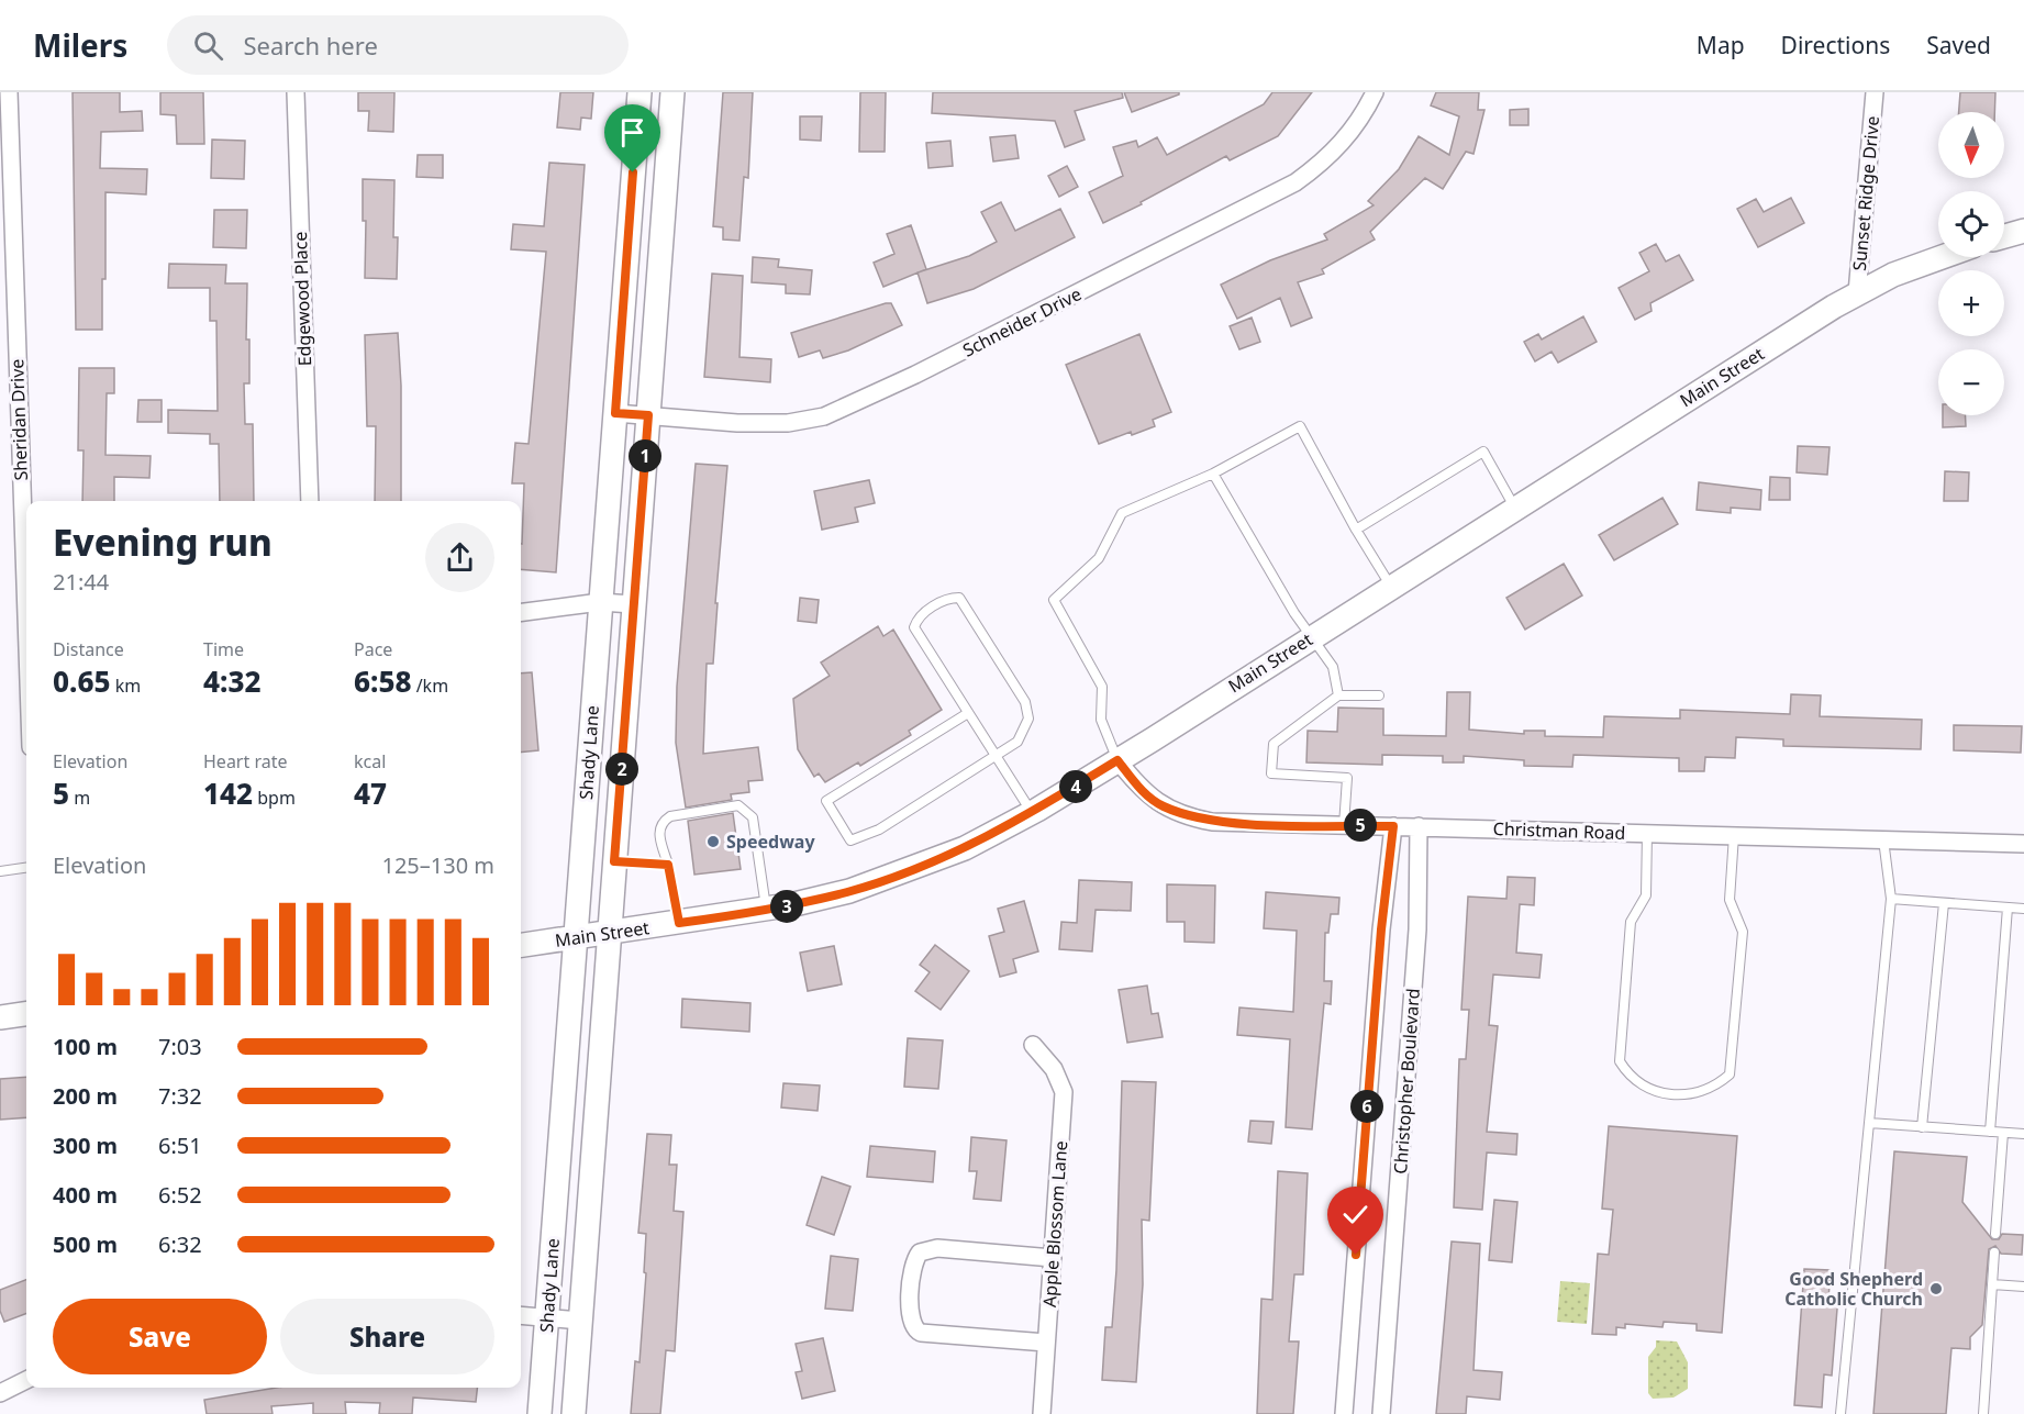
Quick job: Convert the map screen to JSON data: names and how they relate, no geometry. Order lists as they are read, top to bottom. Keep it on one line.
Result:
{"streets":{"street":["Sunset Ridge Drive","Edgewood Place","Schneider Drive","Main Street","Sheridan Drive","Shady Lane","Christman Road","Christopher Boulevard","Apple Blossom Lane"]},"crossings":[["Sunset Ridge Drive","Main Street"],["Schneider Drive","Shady Lane"],["Main Street","Shady Lane"],["Main Street","Christman Road"],["Christman Road","Christopher Boulevard"]],"places":["Speedway","Good Shepherd Catholic Church"],"north":"bottom","page":{"header":"Milers","search":"Search here","nav":["Map","Directions","Saved"],"map_buttons":["+","−"],"pins":["1","2","4","5","3","6"],"heading":["Evening run","21:44"],"stats":[["Distance","0.65 km"],["Time","4:32"],["Pace","6:58 /km"],["Elevation","5 m"],["Heart rate","142 bpm"],["kcal","47"]],"chart":["Elevation","125–130 m"],"list":[{"name":"100 m","note":"7:03"},{"name":"200 m","note":"7:32"},{"name":"300 m","note":"6:51"},{"name":"400 m","note":"6:52"},{"name":"500 m","note":"6:32"}],"buttons":["Save","Share"]}}
